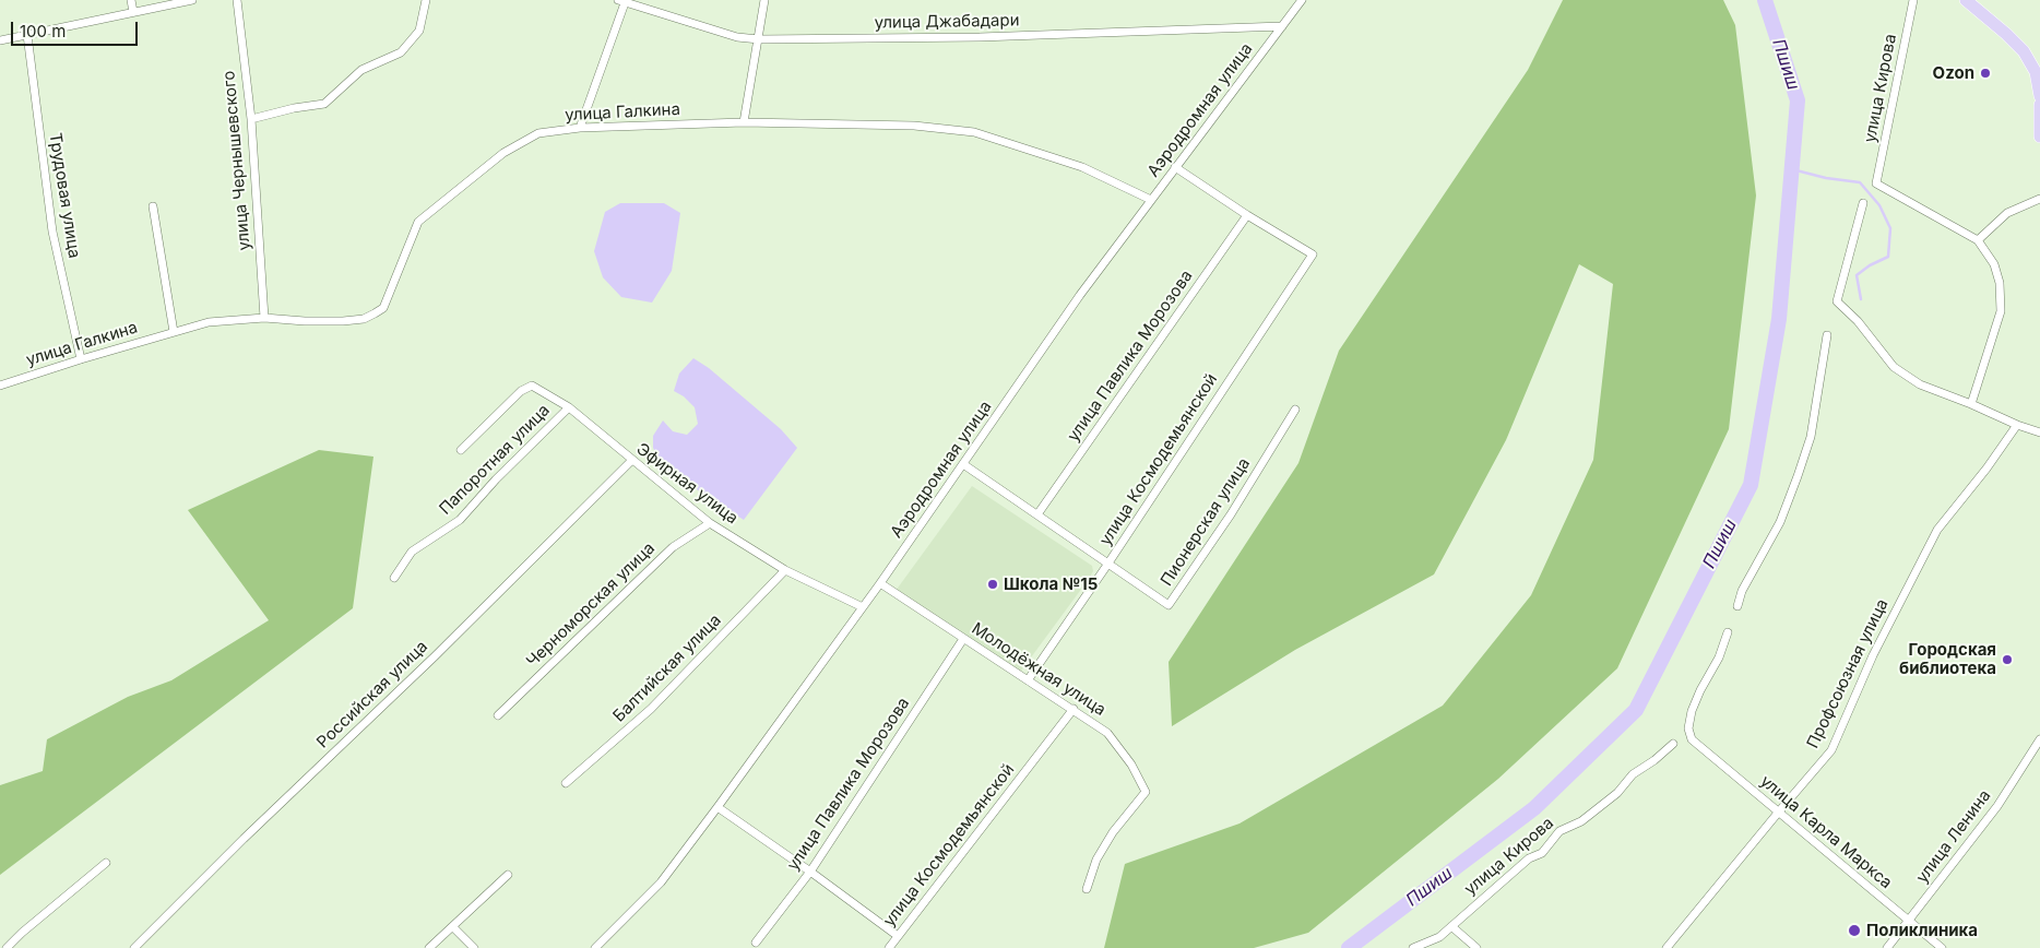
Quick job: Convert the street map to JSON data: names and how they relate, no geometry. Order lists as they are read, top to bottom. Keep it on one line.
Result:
{"streets":{"street":["улица Джабадари","улица Кирова","Аэродромная улица","улица Галкина","улица Чернышевского","Трудовая улица","улица Павлика Морозова","Папоротная улица","улица Космодемьянской","Эфирная улица","Пионерская улица","Черноморская улица","Балтийская улица","Молодёжная улица","Профсоюзная улица","Российская улица","улица Карла Маркса","улица Ленина"]},"crossings":[["улица Джабадари","Аэродромная улица"],["Аэродромная улица","улица Галкина"],["Аэродромная улица","Эфирная улица"],["Аэродромная улица","Пионерская улица"],["Аэродромная улица","Молодёжная улица"],["улица Галкина","улица Чернышевского"],["улица Галкина","Трудовая улица"],["улица Павлика Морозова","улица Космодемьянской"],["улица Павлика Морозова","Пионерская улица"],["улица Павлика Морозова","Молодёжная улица"],["Папоротная улица","Эфирная улица"],["улица Космодемьянской","Пионерская улица"],["улица Космодемьянской","Молодёжная улица"],["Эфирная улица","Черноморская улица"],["Эфирная улица","Балтийская улица"],["Эфирная улица","Российская улица"],["Профсоюзная улица","улица Карла Маркса"],["улица Карла Маркса","улица Ленина"]],"water":["Пшиш"],"places":["Ozon","Школа №15","Городская библиотека","Поликлиника"],"scale_bar":"100 m"}
